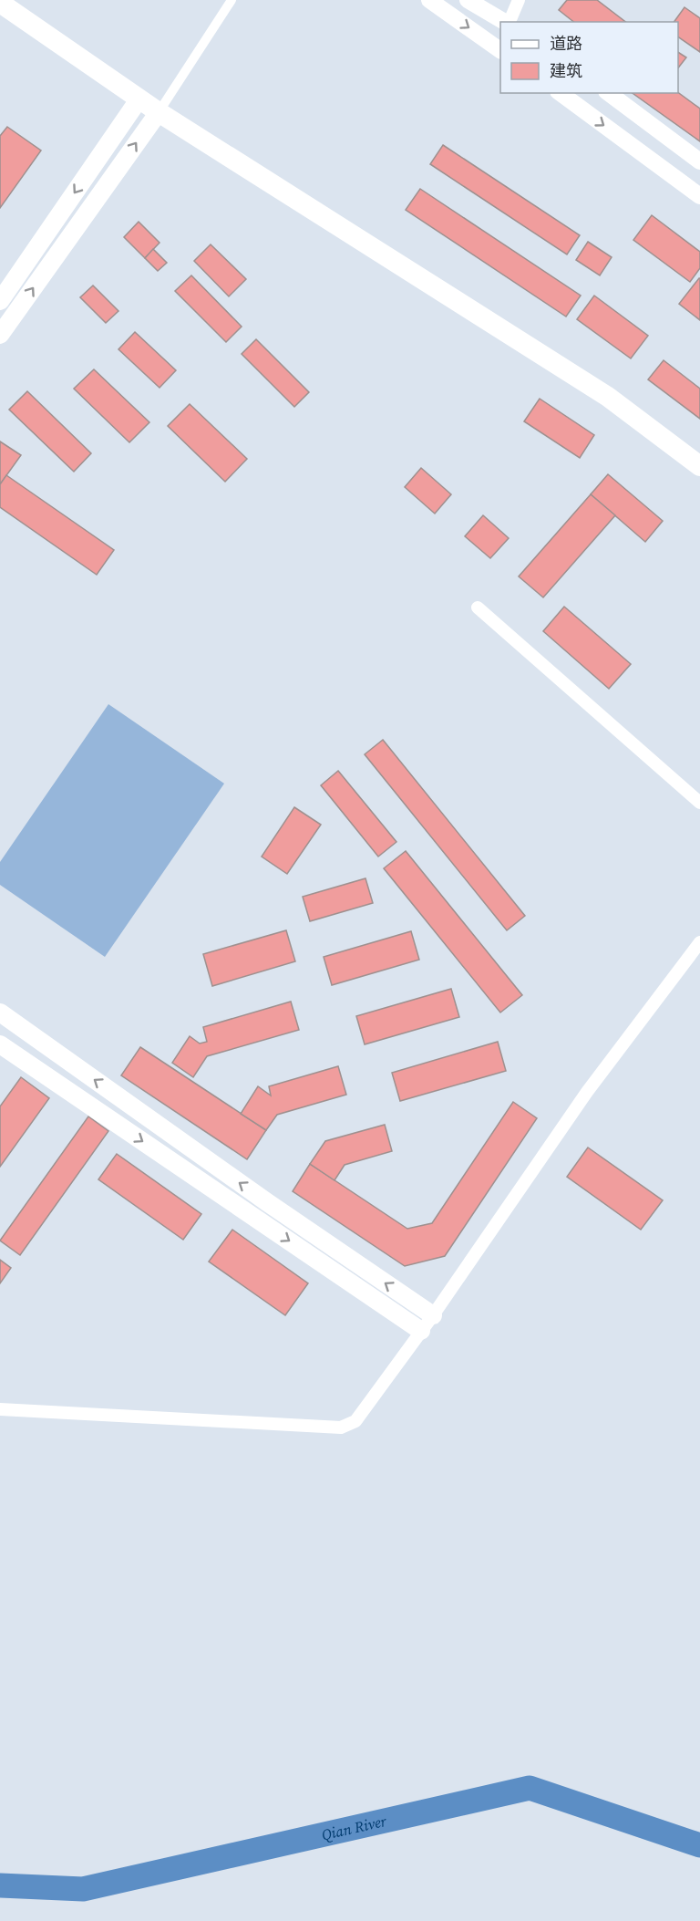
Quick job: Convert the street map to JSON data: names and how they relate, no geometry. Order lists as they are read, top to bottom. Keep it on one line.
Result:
{"water":["Qian River"],"legend":["道路","建筑"]}
